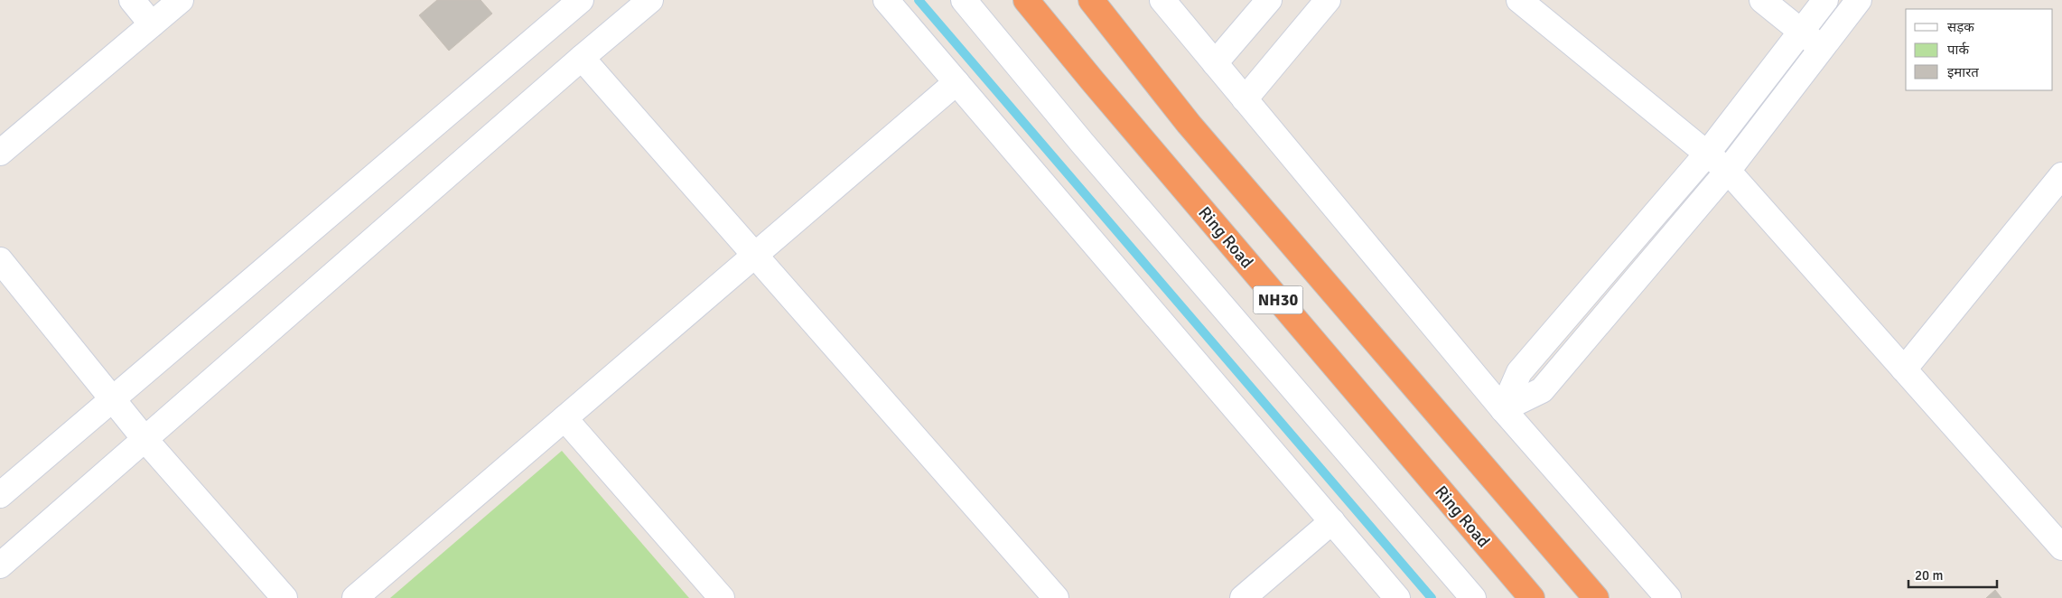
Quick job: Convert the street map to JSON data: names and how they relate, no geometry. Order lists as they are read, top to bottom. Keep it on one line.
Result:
{"streets":{"highway":["Ring Road","NH30"]},"legend":["सड़क","पार्क","इमारत"],"scale_bar":"20 m"}
